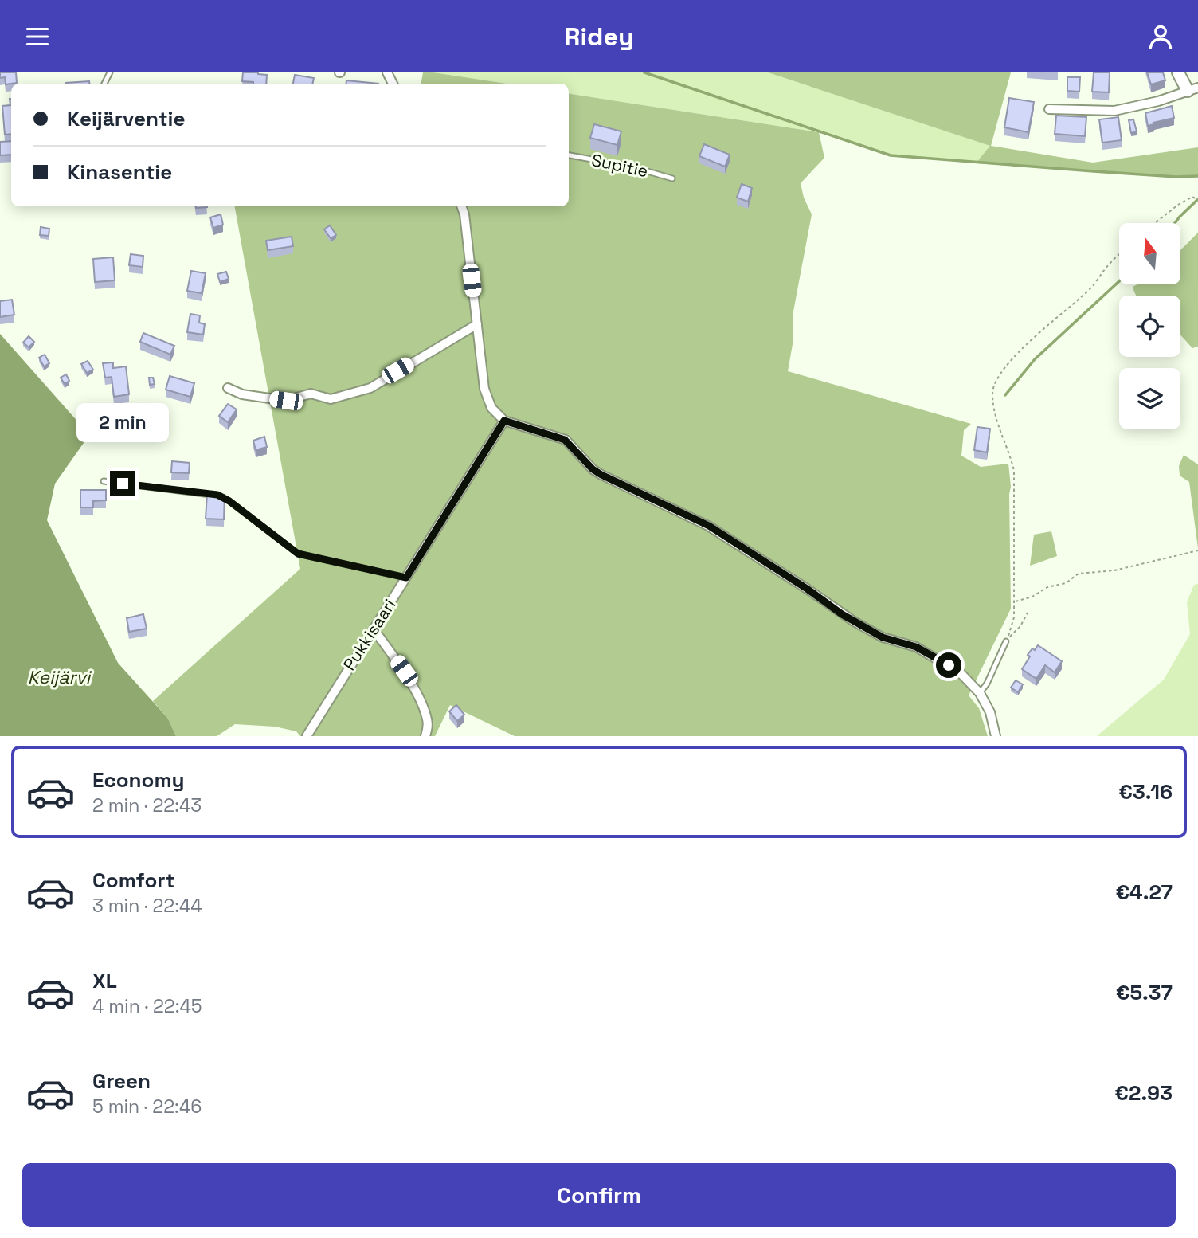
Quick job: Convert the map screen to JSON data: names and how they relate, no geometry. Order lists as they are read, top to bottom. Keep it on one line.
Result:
{"streets":{"street":["Pukkisaari"],"lane":["Supitie"]},"water":["Keijärvi"],"north":"top","page":{"header":"Ridey","banner":["Keijärventie","Kinasentie"],"bubble":"2 min","list":[{"name":"Economy","note":"2 min · 22:43","value":"€3.16"},{"name":"Comfort","note":"3 min · 22:44","value":"€4.27"},{"name":"XL","note":"4 min · 22:45","value":"€5.37"},{"name":"Green","note":"5 min · 22:46","value":"€2.93"}],"buttons":"Confirm"}}
